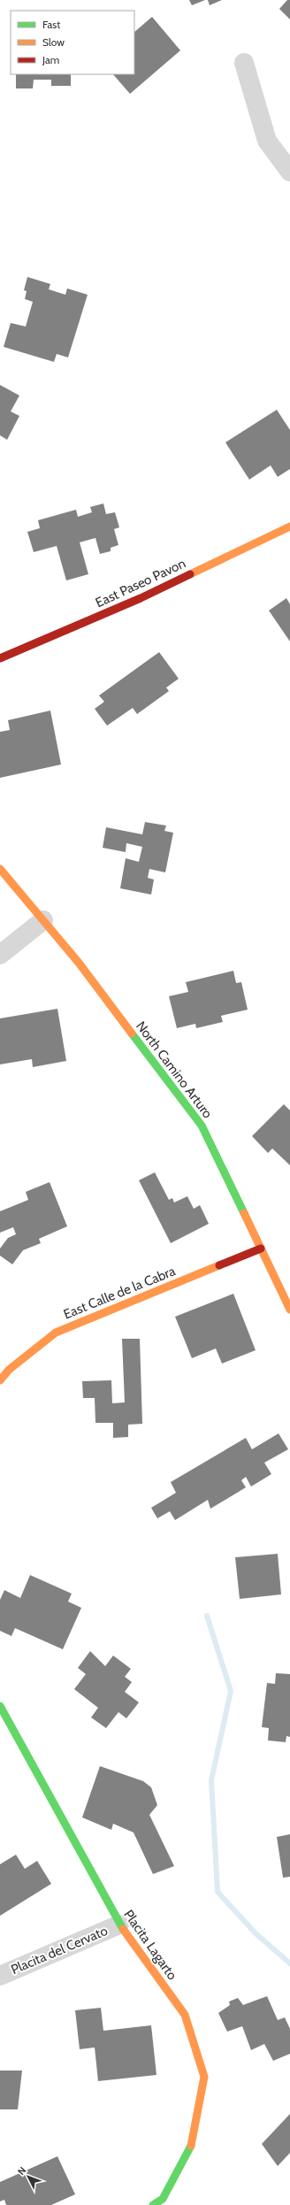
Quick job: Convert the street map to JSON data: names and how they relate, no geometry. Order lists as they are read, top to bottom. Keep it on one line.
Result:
{"streets":{"street":["East Paseo Pavon","North Camino Arturo","East Calle de la Cabra","Placita Lagarto","Placita del Cervato"]},"crossings":[["North Camino Arturo","East Calle de la Cabra"],["Placita Lagarto","Placita del Cervato"]],"legend":["Fast","Slow","Jam"],"north":"top left"}
